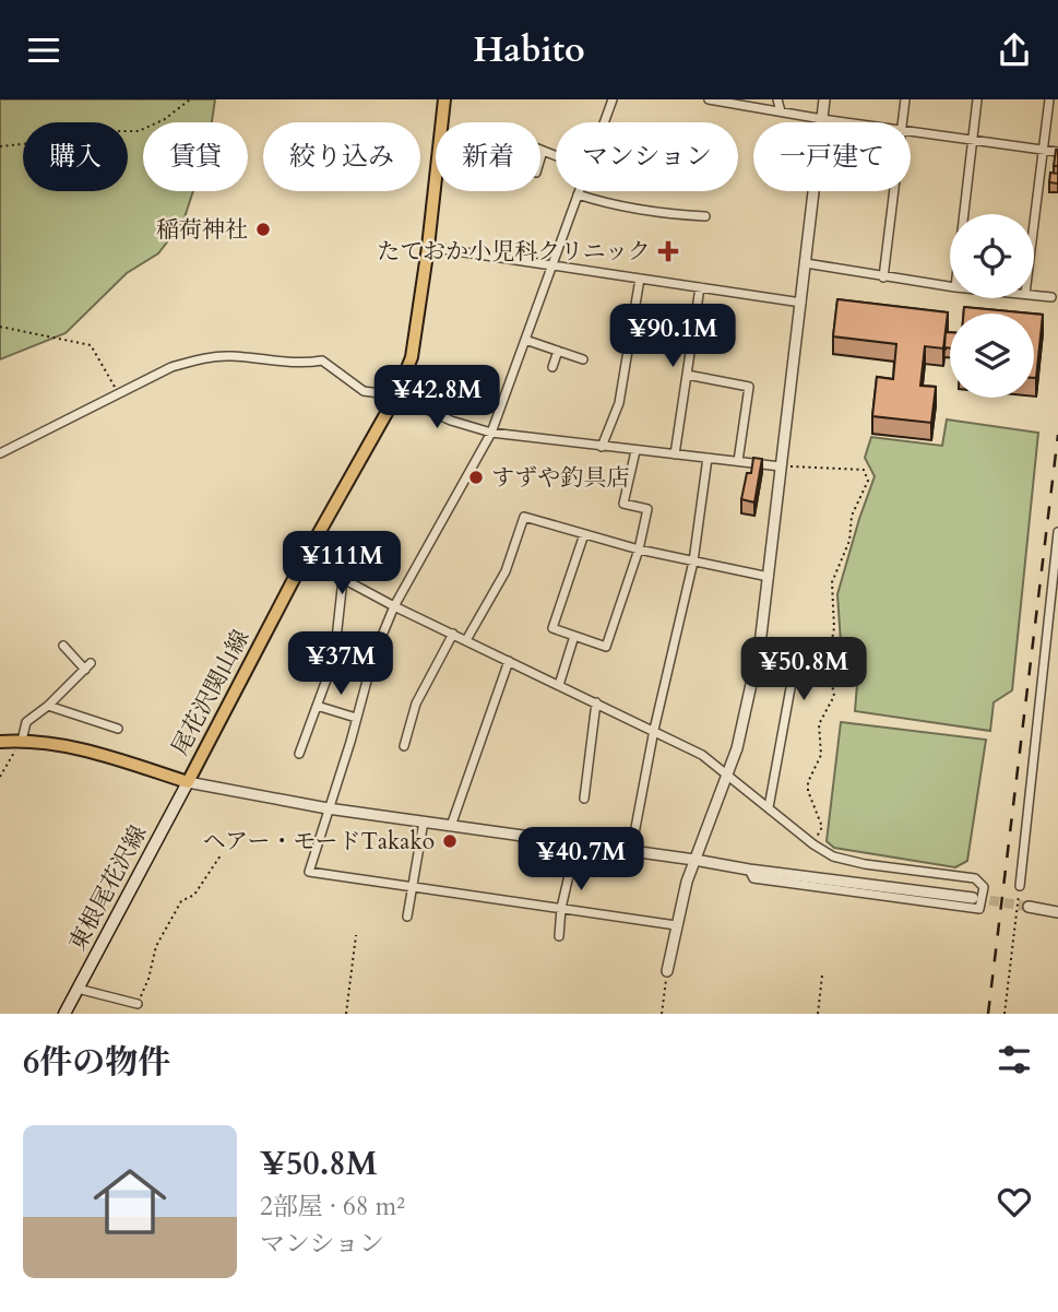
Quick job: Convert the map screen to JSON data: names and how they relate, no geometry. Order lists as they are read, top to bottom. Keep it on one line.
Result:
{"streets":{"main road":["尾花沢関山線","東根尾花沢線"]},"crossings":[["尾花沢関山線","東根尾花沢線"]],"places":{"other":["稲荷神社","すずや釣具店","ヘアー・モードTakako"],"health":["たておか小児科クリニック"]},"page":{"header":"Habito","chip":["購入","賃貸","絞り込み","新着","マンション","一戸建て"],"price":["¥90.1M","¥42.8M","¥111M","¥37M","¥50.8M","¥40.7M"],"heading":"6件の物件","list":[{"name":"¥50.8M","note":"2部屋 · 68 m² · マンション"}]}}
